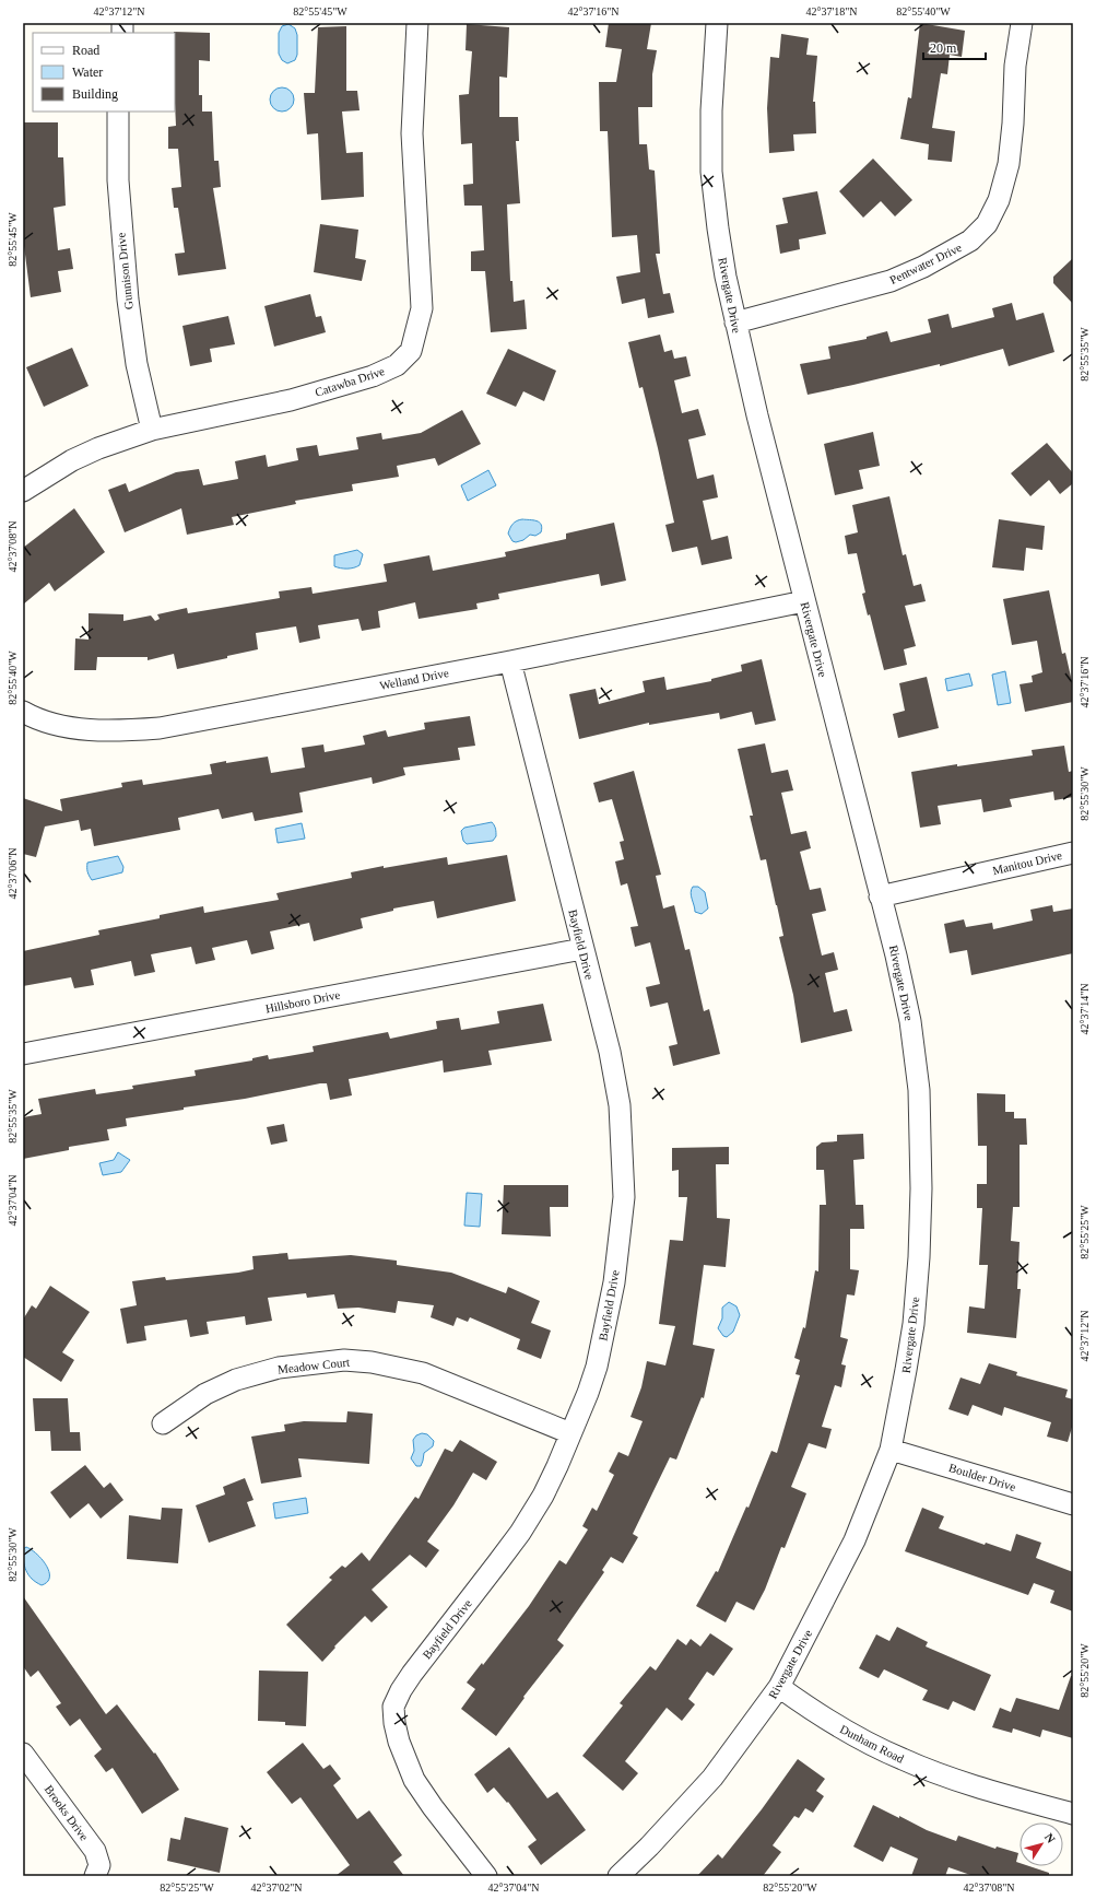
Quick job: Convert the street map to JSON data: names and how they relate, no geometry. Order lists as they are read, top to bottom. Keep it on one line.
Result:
{"streets":{"street":["Pentwater Drive","Gunnison Drive","Rivergate Drive","Catawba Drive","Welland Drive","Manitou Drive","Bayfield Drive","Hillsboro Drive","Meadow Court","Boulder Drive","Dunham Road","Brooks Drive"]},"crossings":[["Pentwater Drive","Rivergate Drive"],["Gunnison Drive","Catawba Drive"],["Rivergate Drive","Welland Drive"],["Rivergate Drive","Manitou Drive"],["Rivergate Drive","Boulder Drive"],["Rivergate Drive","Dunham Road"],["Welland Drive","Bayfield Drive"],["Bayfield Drive","Hillsboro Drive"],["Bayfield Drive","Meadow Court"]],"legend":["Road","Water","Building"],"scale_bar":"20 m","north":"top right","coordinates":["42°37'12\"N","82°55'45\"W","42°37'16\"N","42°37'18\"N","82°55'40\"W","82°55'35\"W","42°37'08\"N","82°55'30\"W","42°37'06\"N","42°37'14\"N","42°37'04\"N","82°55'25\"W","82°55'20\"W","42°37'02\"N"]}
